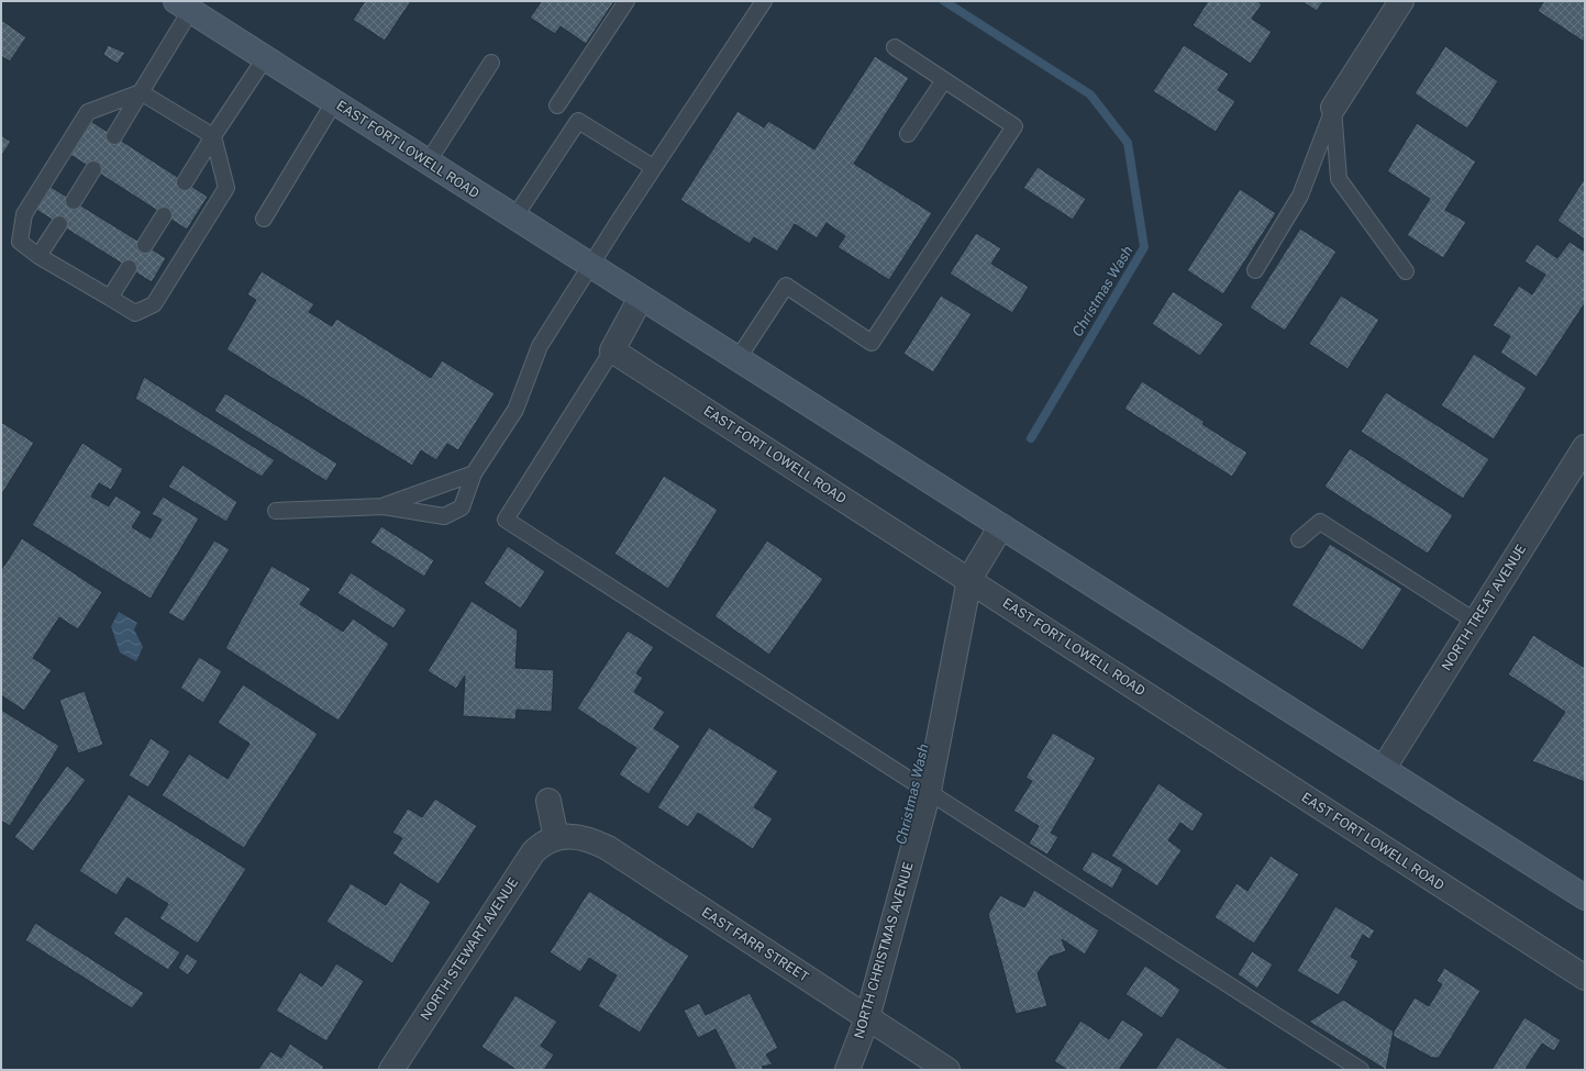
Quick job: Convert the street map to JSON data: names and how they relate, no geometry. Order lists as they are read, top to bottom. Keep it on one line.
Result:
{"streets":{"main road":["EAST FORT LOWELL ROAD"],"street":["NORTH TREAT AVENUE","EAST FARR STREET","NORTH STEWART AVENUE","NORTH CHRISTMAS AVENUE"]},"crossings":[["EAST FORT LOWELL ROAD","NORTH TREAT AVENUE"],["EAST FORT LOWELL ROAD","NORTH CHRISTMAS AVENUE"],["EAST FARR STREET","NORTH STEWART AVENUE"],["EAST FARR STREET","NORTH CHRISTMAS AVENUE"]],"water":["Christmas Wash"]}
